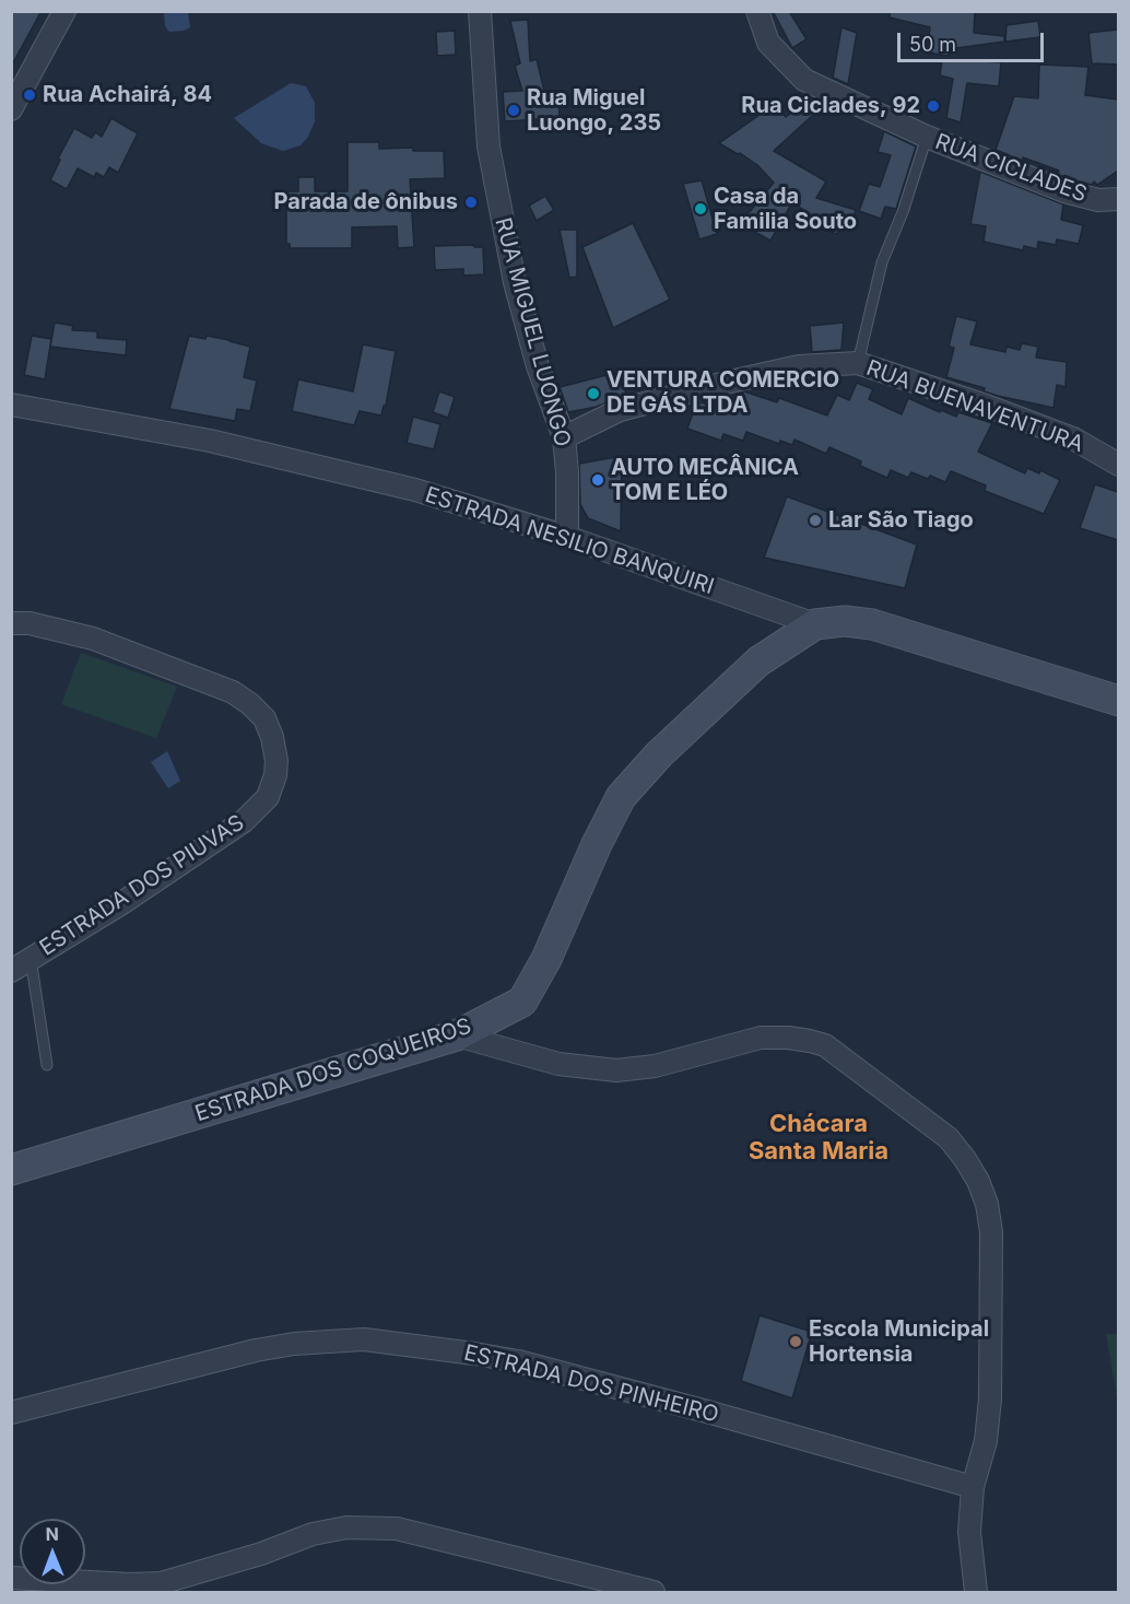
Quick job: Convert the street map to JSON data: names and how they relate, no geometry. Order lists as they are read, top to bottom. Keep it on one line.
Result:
{"streets":{"street":["RUA CICLADES","RUA MIGUEL LUONGO","RUA BUENAVENTURA","ESTRADA NESILIO BANQUIRI","ESTRADA DOS PIUVAS","ESTRADA DOS COQUEIROS","ESTRADA DOS PINHEIRO"]},"crossings":[["RUA MIGUEL LUONGO","RUA BUENAVENTURA"],["RUA MIGUEL LUONGO","ESTRADA NESILIO BANQUIRI"],["ESTRADA NESILIO BANQUIRI","ESTRADA DOS COQUEIROS"]],"districts":["Chácara Santa Maria"],"places":["Rua Achairá, 84","Rua Ciclades, 92","Rua Miguel Luongo, 235","Parada de ônibus","Casa da Familia Souto","VENTURA COMERCIO DE GÁS LTDA","AUTO MECÂNICA TOM E LÉO","Lar São Tiago","Escola Municipal Hortensia"],"scale_bar":"50 m","north":"top"}
